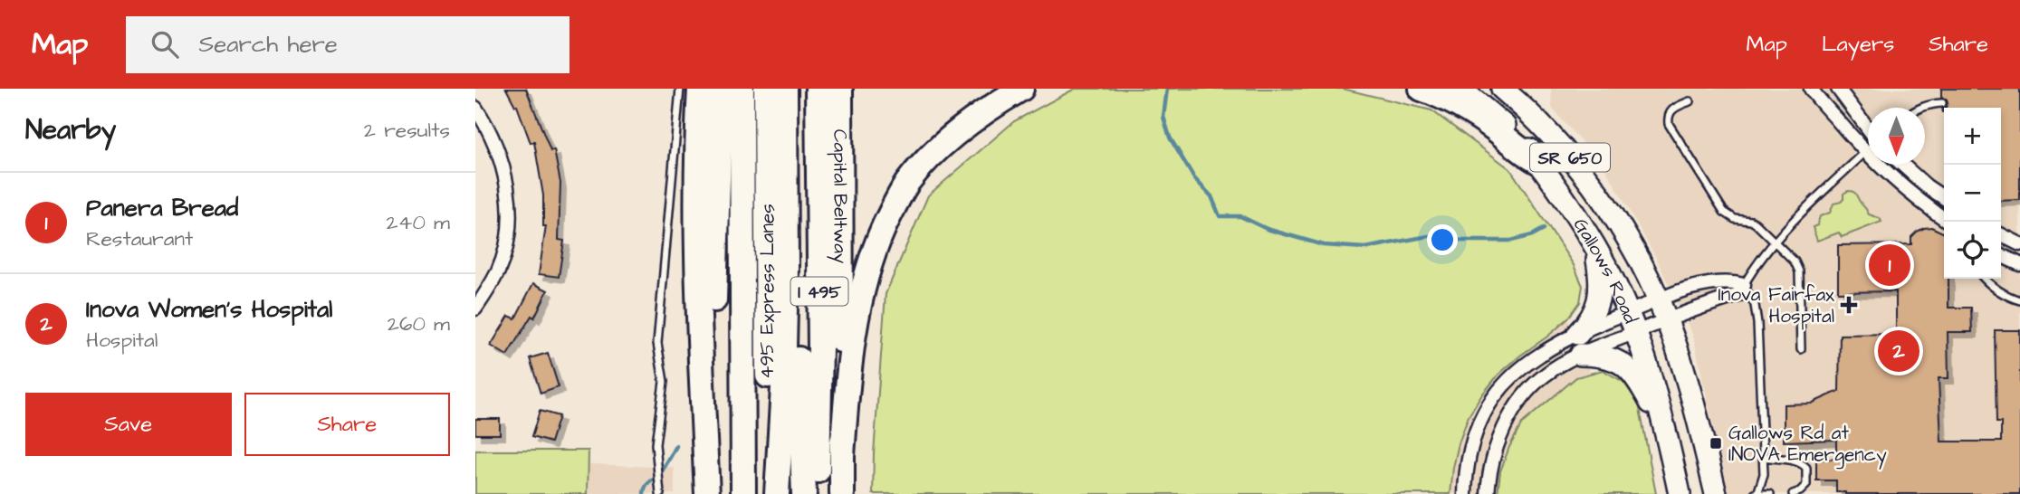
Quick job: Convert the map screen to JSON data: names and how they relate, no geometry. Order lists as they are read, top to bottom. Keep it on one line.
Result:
{"streets":{"highway":["Capital Beltway","495 Express Lanes","I 495"],"main road":["SR 650","Gallows Road"]},"places":{"health":["Inova Fairfax Hospital"],"transit":["Gallows Rd at INOVA Emergency"]},"north":"bottom","page":{"header":"Map","search":"Search here","nav":["Map","Layers","Share"],"heading":["Nearby","2 results"],"map_buttons":["+","−"],"list":[{"mark":"1","name":"Panera Bread","note":"Restaurant","value":"240 m"},{"mark":"2","name":"Inova Women's Hospital","note":"Hospital","value":"260 m"}],"pins":["1","2"],"buttons":["Save","Share"]}}
